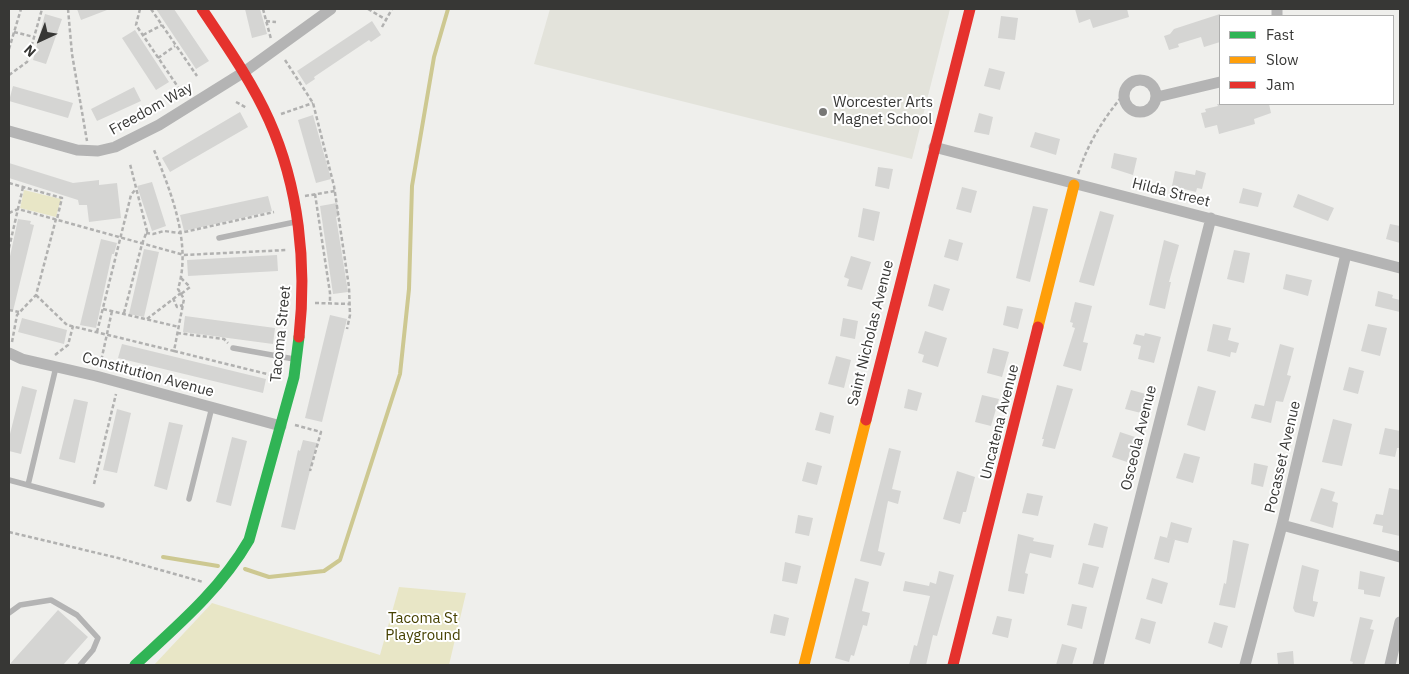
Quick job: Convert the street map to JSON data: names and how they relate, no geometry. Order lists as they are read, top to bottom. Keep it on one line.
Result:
{"streets":{"street":["Freedom Way","Hilda Street","Saint Nicholas Avenue","Tacoma Street","Constitution Avenue","Uncatena Avenue","Osceola Avenue","Pocasset Avenue"]},"crossings":[["Freedom Way","Tacoma Street"],["Hilda Street","Saint Nicholas Avenue"],["Hilda Street","Uncatena Avenue"],["Hilda Street","Osceola Avenue"],["Hilda Street","Pocasset Avenue"],["Tacoma Street","Constitution Avenue"]],"parks":["Tacoma St Playground"],"places":["Worcester Arts Magnet School"],"legend":["Fast","Slow","Jam"],"north":"bottom left"}
